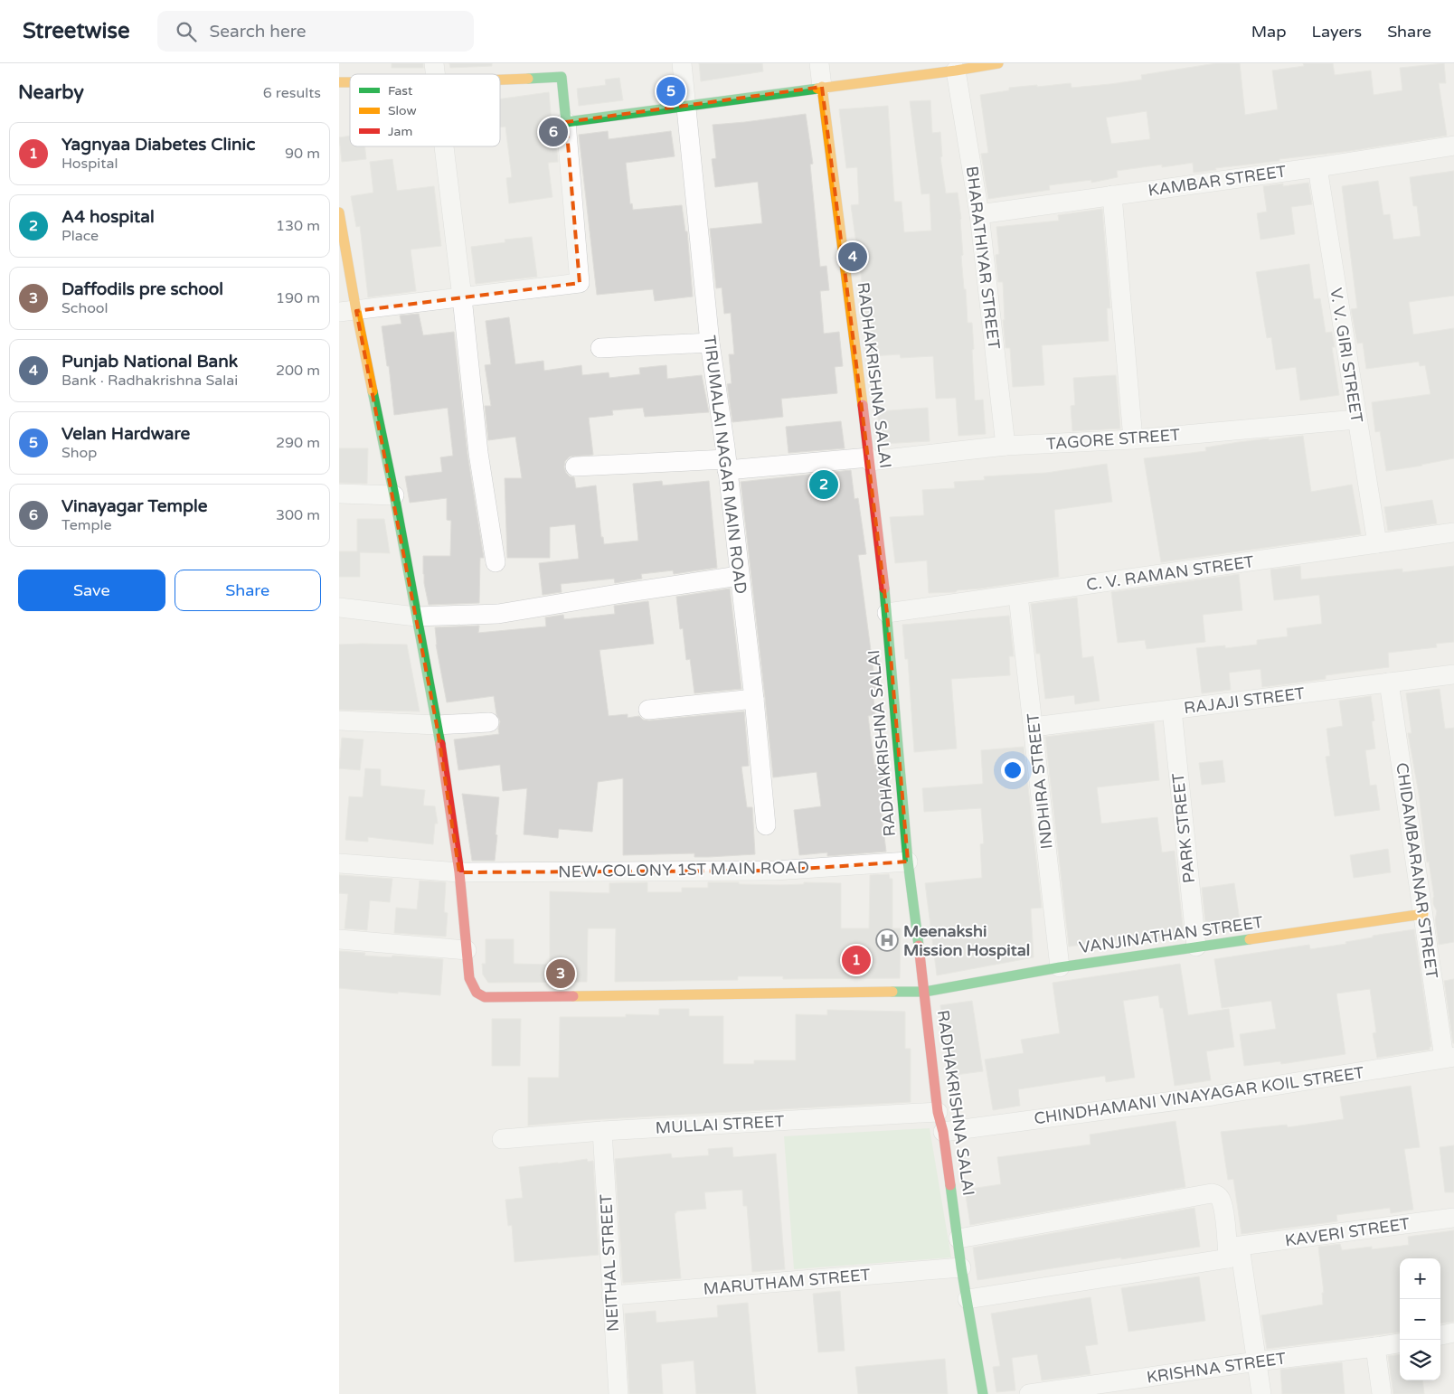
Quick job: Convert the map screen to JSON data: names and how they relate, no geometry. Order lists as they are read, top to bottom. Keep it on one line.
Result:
{"streets":{"street":["KAMBAR STREET","BHARATHIYAR STREET","V. V. GIRI STREET","RADHAKRISHNA SALAI","TAGORE STREET","TIRUMALAI NAGAR MAIN ROAD","C. V. RAMAN STREET","RAJAJI STREET","INDHIRA STREET","PARK STREET","NEW COLONY 1ST MAIN ROAD","CHIDAMBARANAR STREET","VANJINATHAN STREET","CHINDHAMANI VINAYAGAR KOIL STREET","MULLAI STREET","KAVERI STREET","NEITHAL STREET","MARUTHAM STREET","KRISHNA STREET"]},"crossings":[["KAMBAR STREET","BHARATHIYAR STREET"],["KAMBAR STREET","V. V. GIRI STREET"],["BHARATHIYAR STREET","TAGORE STREET"],["V. V. GIRI STREET","TAGORE STREET"],["V. V. GIRI STREET","C. V. RAMAN STREET"],["RADHAKRISHNA SALAI","TAGORE STREET"],["RADHAKRISHNA SALAI","C. V. RAMAN STREET"],["RADHAKRISHNA SALAI","NEW COLONY 1ST MAIN ROAD"],["RADHAKRISHNA SALAI","VANJINATHAN STREET"],["RADHAKRISHNA SALAI","CHINDHAMANI VINAYAGAR KOIL STREET"],["RADHAKRISHNA SALAI","MULLAI STREET"],["RADHAKRISHNA SALAI","KAVERI STREET"],["RADHAKRISHNA SALAI","MARUTHAM STREET"],["TAGORE STREET","TIRUMALAI NAGAR MAIN ROAD"],["C. V. RAMAN STREET","INDHIRA STREET"],["RAJAJI STREET","INDHIRA STREET"],["RAJAJI STREET","PARK STREET"],["RAJAJI STREET","CHIDAMBARANAR STREET"],["INDHIRA STREET","VANJINATHAN STREET"],["PARK STREET","VANJINATHAN STREET"],["NEW COLONY 1ST MAIN ROAD","VANJINATHAN STREET"],["CHIDAMBARANAR STREET","VANJINATHAN STREET"],["CHIDAMBARANAR STREET","CHINDHAMANI VINAYAGAR KOIL STREET"],["MULLAI STREET","NEITHAL STREET"],["NEITHAL STREET","MARUTHAM STREET"]],"places":{"hospital":["Meenakshi Mission Hospital"]},"legend":["Fast","Slow","Jam"],"page":{"header":"Streetwise","search":"Search here","nav":["Map","Layers","Share"],"heading":["Nearby","6 results"],"pins":["5","6","4","2","1","3"],"list":[{"mark":"1","name":"Yagnyaa Diabetes Clinic","note":"Hospital","value":"90 m"},{"mark":"2","name":"A4 hospital","note":"Place","value":"130 m"},{"mark":"3","name":"Daffodils pre school","note":"School","value":"190 m"},{"mark":"4","name":"Punjab National Bank","note":"Bank · Radhakrishna Salai","value":"200 m"},{"mark":"5","name":"Velan Hardware","note":"Shop","value":"290 m"},{"mark":"6","name":"Vinayagar Temple","note":"Temple","value":"300 m"}],"buttons":["Save","Share"],"map_buttons":["+","−"]}}
